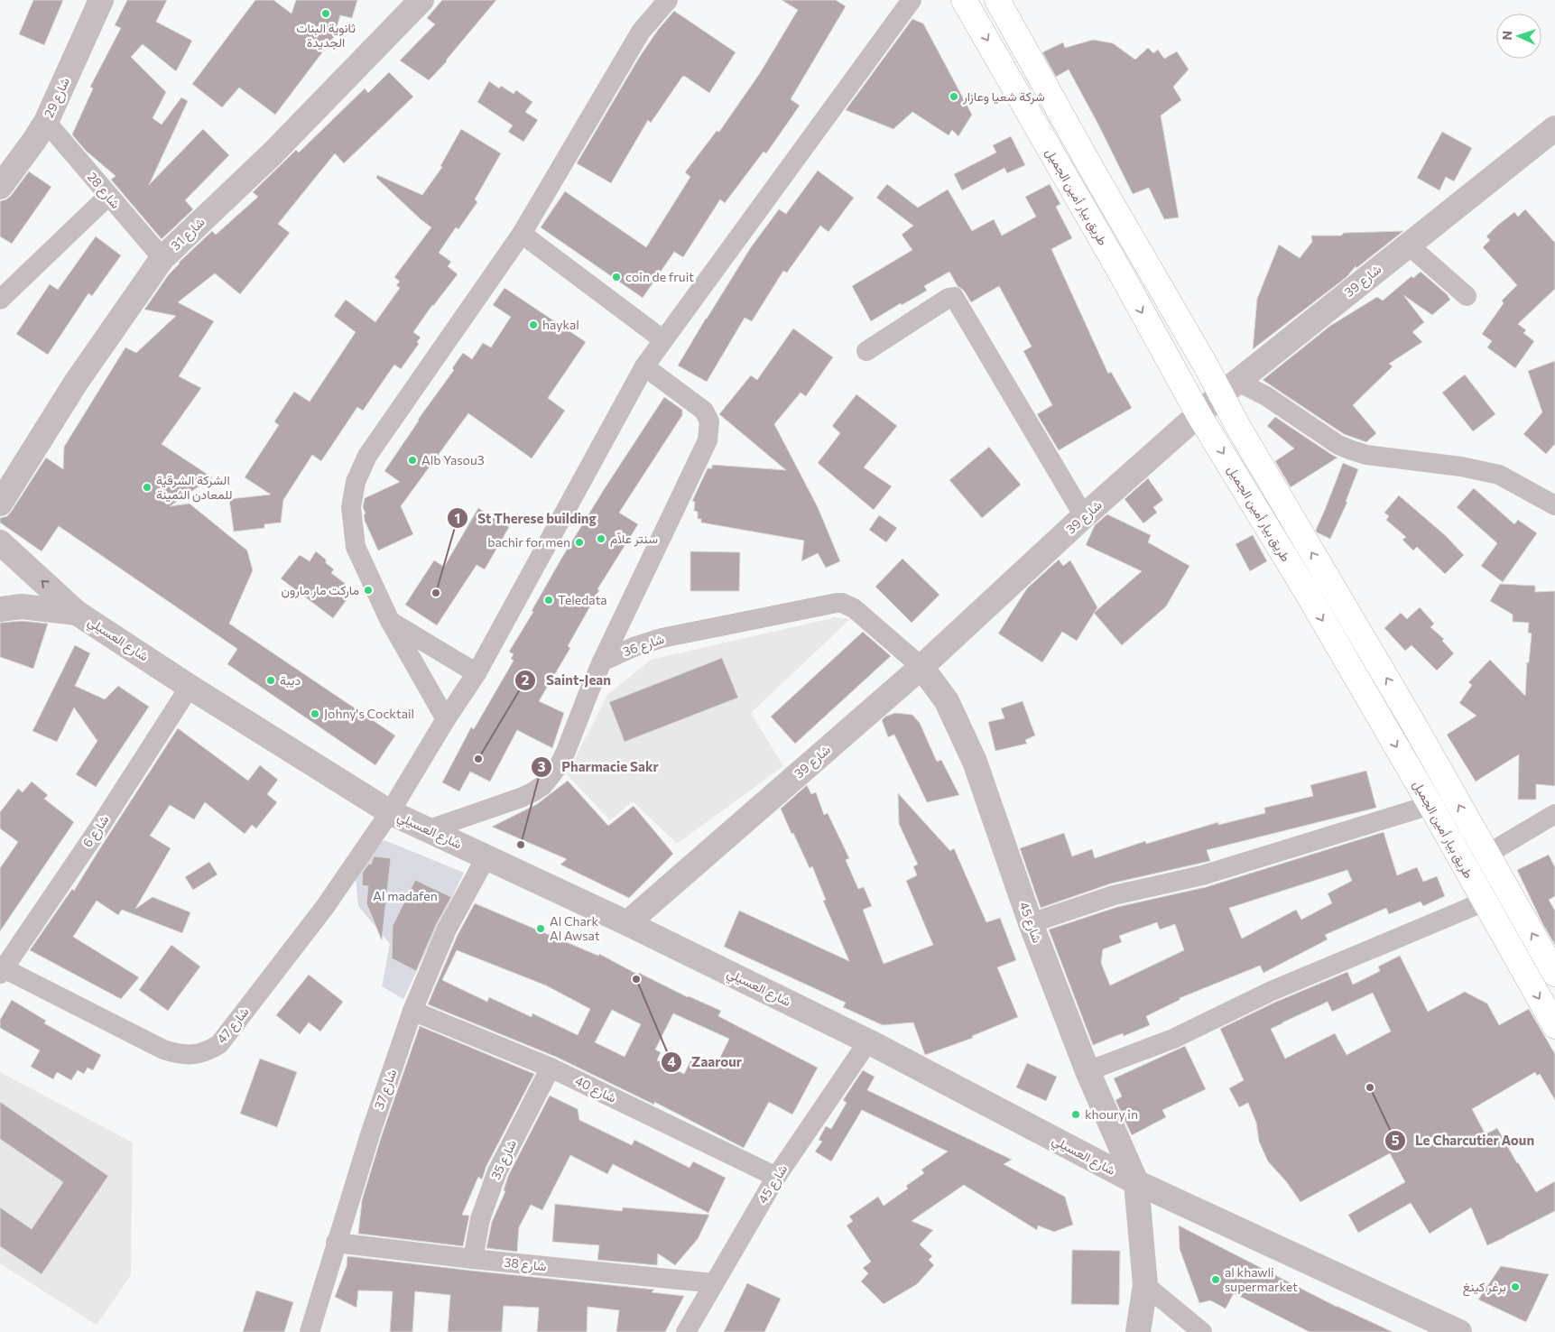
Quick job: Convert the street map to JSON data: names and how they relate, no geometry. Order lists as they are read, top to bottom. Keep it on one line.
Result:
{"streets":{"main road":["طريق بيار أمين الجميل"],"street":["شارع 29","شارع 28","شارع 31","شارع 39","شارع العسيلي","شارع 36","شارع 6","شارع 45","شارع 47","شارع 37","شارع 40","شارع 35","شارع 38"]},"crossings":[["شارع 29","شارع 28"],["شارع 28","شارع 31"],["طريق بيار أمين الجميل","شارع 39"],["شارع 39","شارع العسيلي"],["شارع 39","شارع 36"],["شارع 39","شارع 45"],["شارع العسيلي","شارع 6"],["شارع العسيلي","شارع 45"],["شارع العسيلي","شارع 47"],["شارع العسيلي","شارع 37"],["شارع 36","شارع 45"],["شارع 6","شارع 47"],["شارع 45","شارع 40"],["شارع 45","شارع 38"],["شارع 37","شارع 40"],["شارع 37","شارع 38"],["شارع 40","شارع 35"],["شارع 35","شارع 38"]],"parks":["Al madafen"],"places":["ثانوية البنات الجديدة","شركة شعيا وعازار","coin de fruit","haykal","Alb Yasou3","الشركة الشرقية للمعادن الثمينة","سنتر علاّم","bachir for men","ماركت مار مارون","St Therese building","Teledata","ديبة","Johny's Cocktail","Saint-Jean","Pharmacie Sakr","Al Chark Al Awsat","Zaarour","Le Charcutier Aoun","khoury in","al khawli supermarket","برغر كينغ"],"north":"left"}
